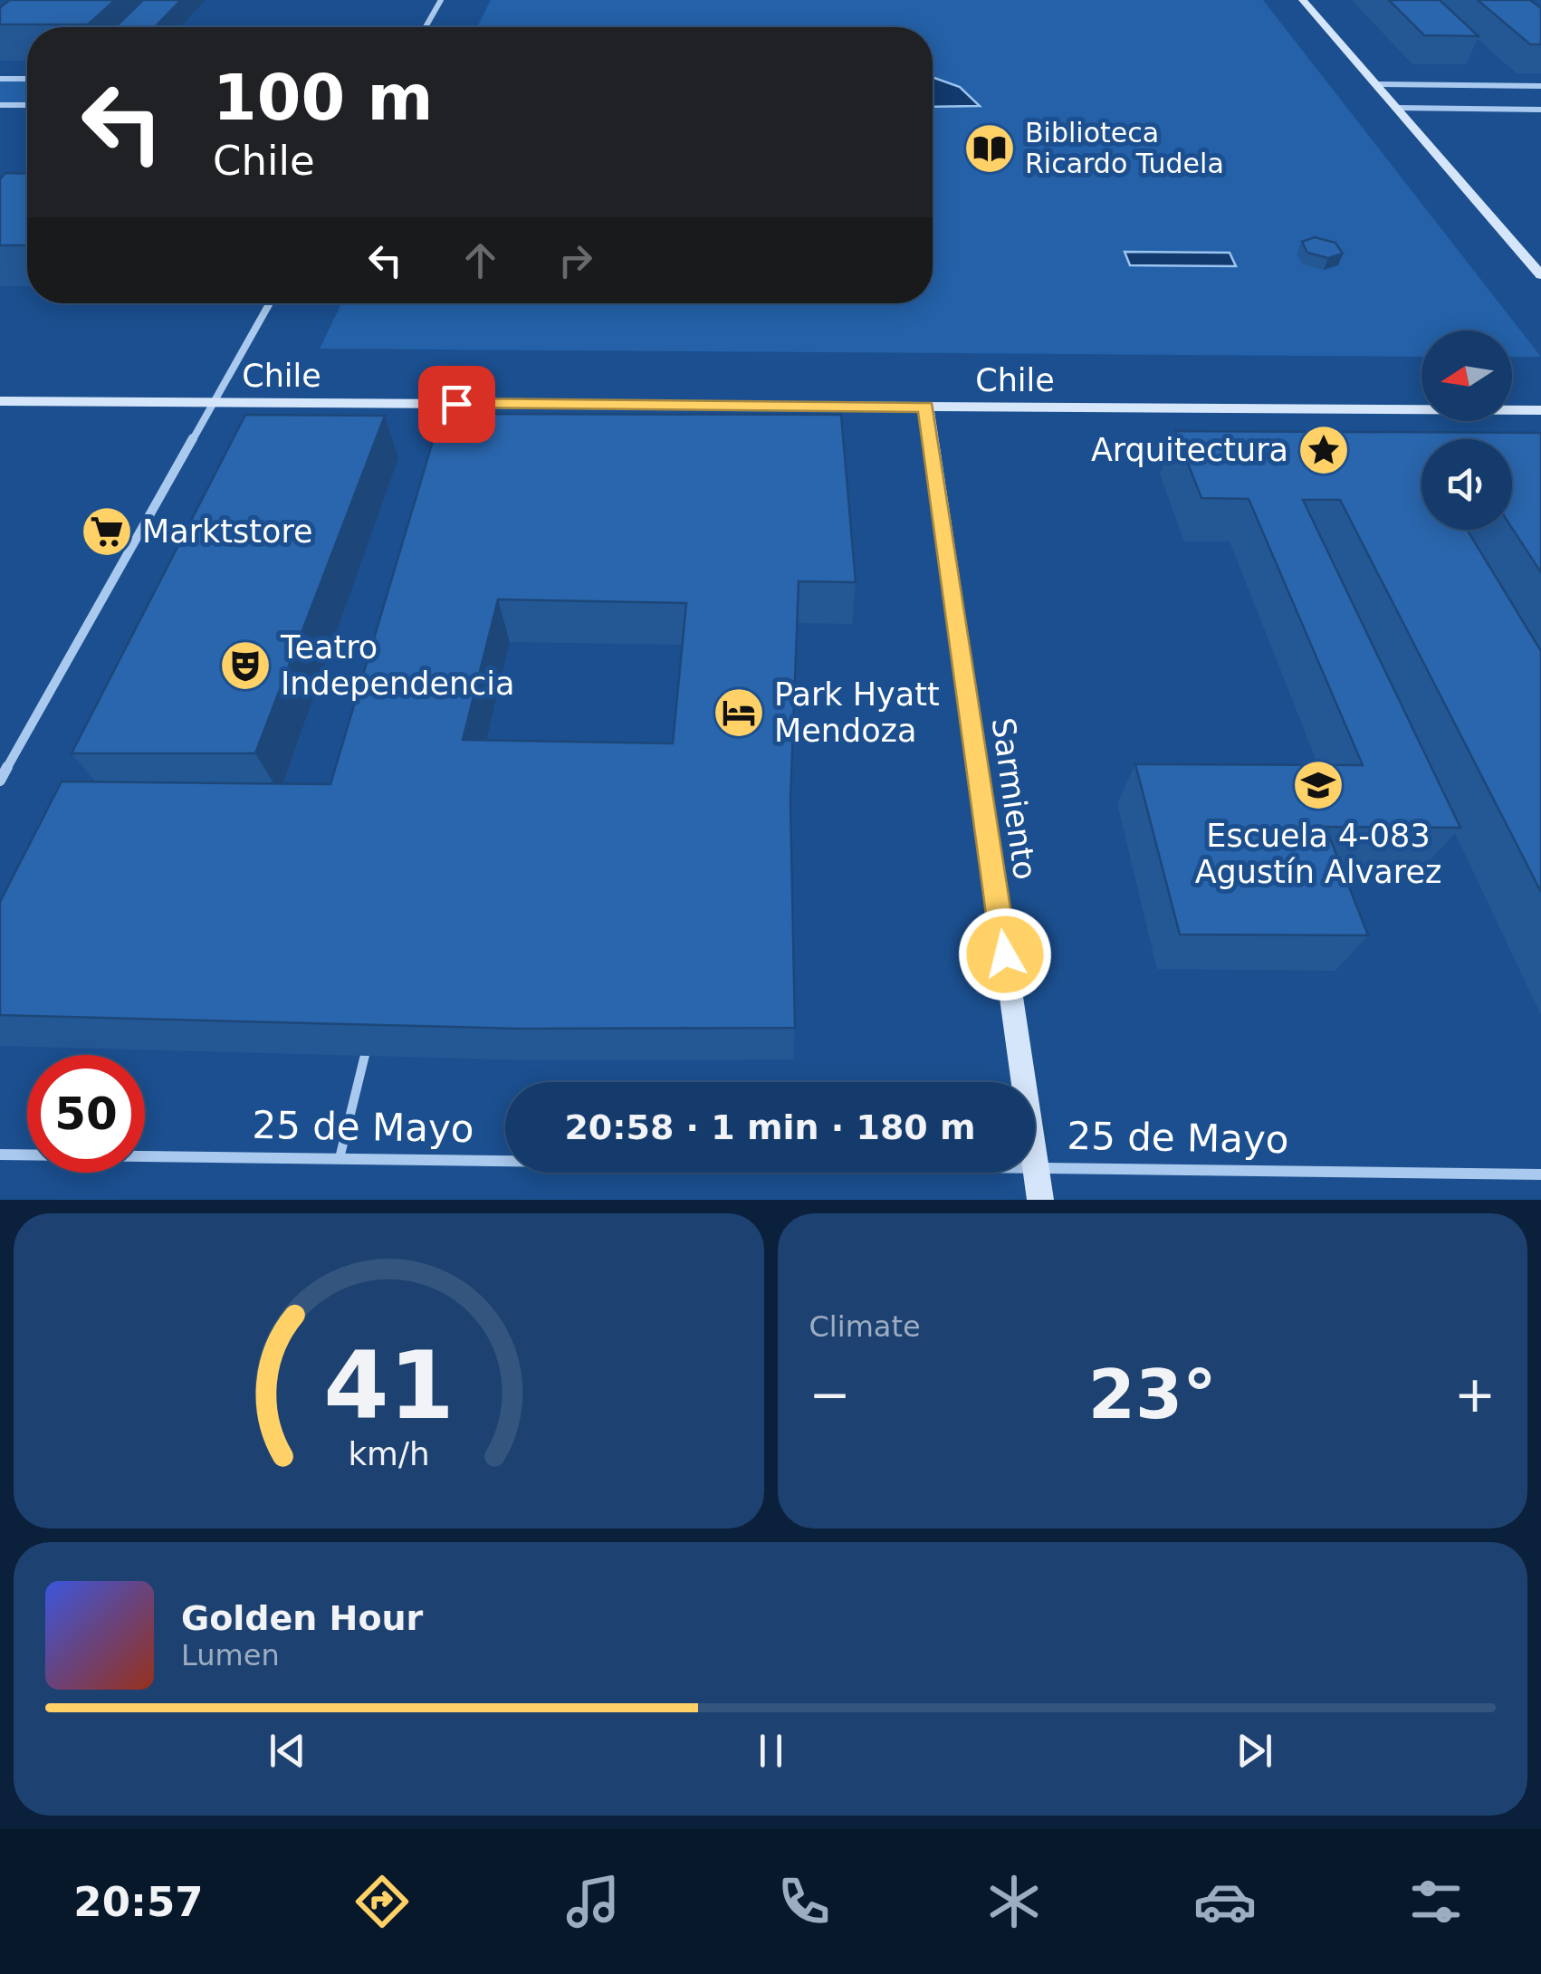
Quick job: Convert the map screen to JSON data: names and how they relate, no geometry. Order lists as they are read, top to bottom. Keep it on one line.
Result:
{"streets":{"street":["Chile","Sarmiento","25 de Mayo"]},"crossings":[["Chile","Sarmiento"],["Sarmiento","25 de Mayo"]],"places":{"library":["Biblioteca Ricardo Tudela"],"place":["Arquitectura"],"supermarket":["Marktstore"],"theatre":["Teatro Independencia"],"hotel":["Park Hyatt Mendoza"],"school or university":["Escuela 4-083 Agustín Alvarez"]},"north":"left","page":{"turn":["100 m","Chile"],"limit":"50","trip":"20:58 · 1 min · 180 m","tile":"Climate","heat":["−","23°","+"],"song":["Golden Hour","Lumen"],"tabs":"20:57","gauge":["41","km/h"]}}
